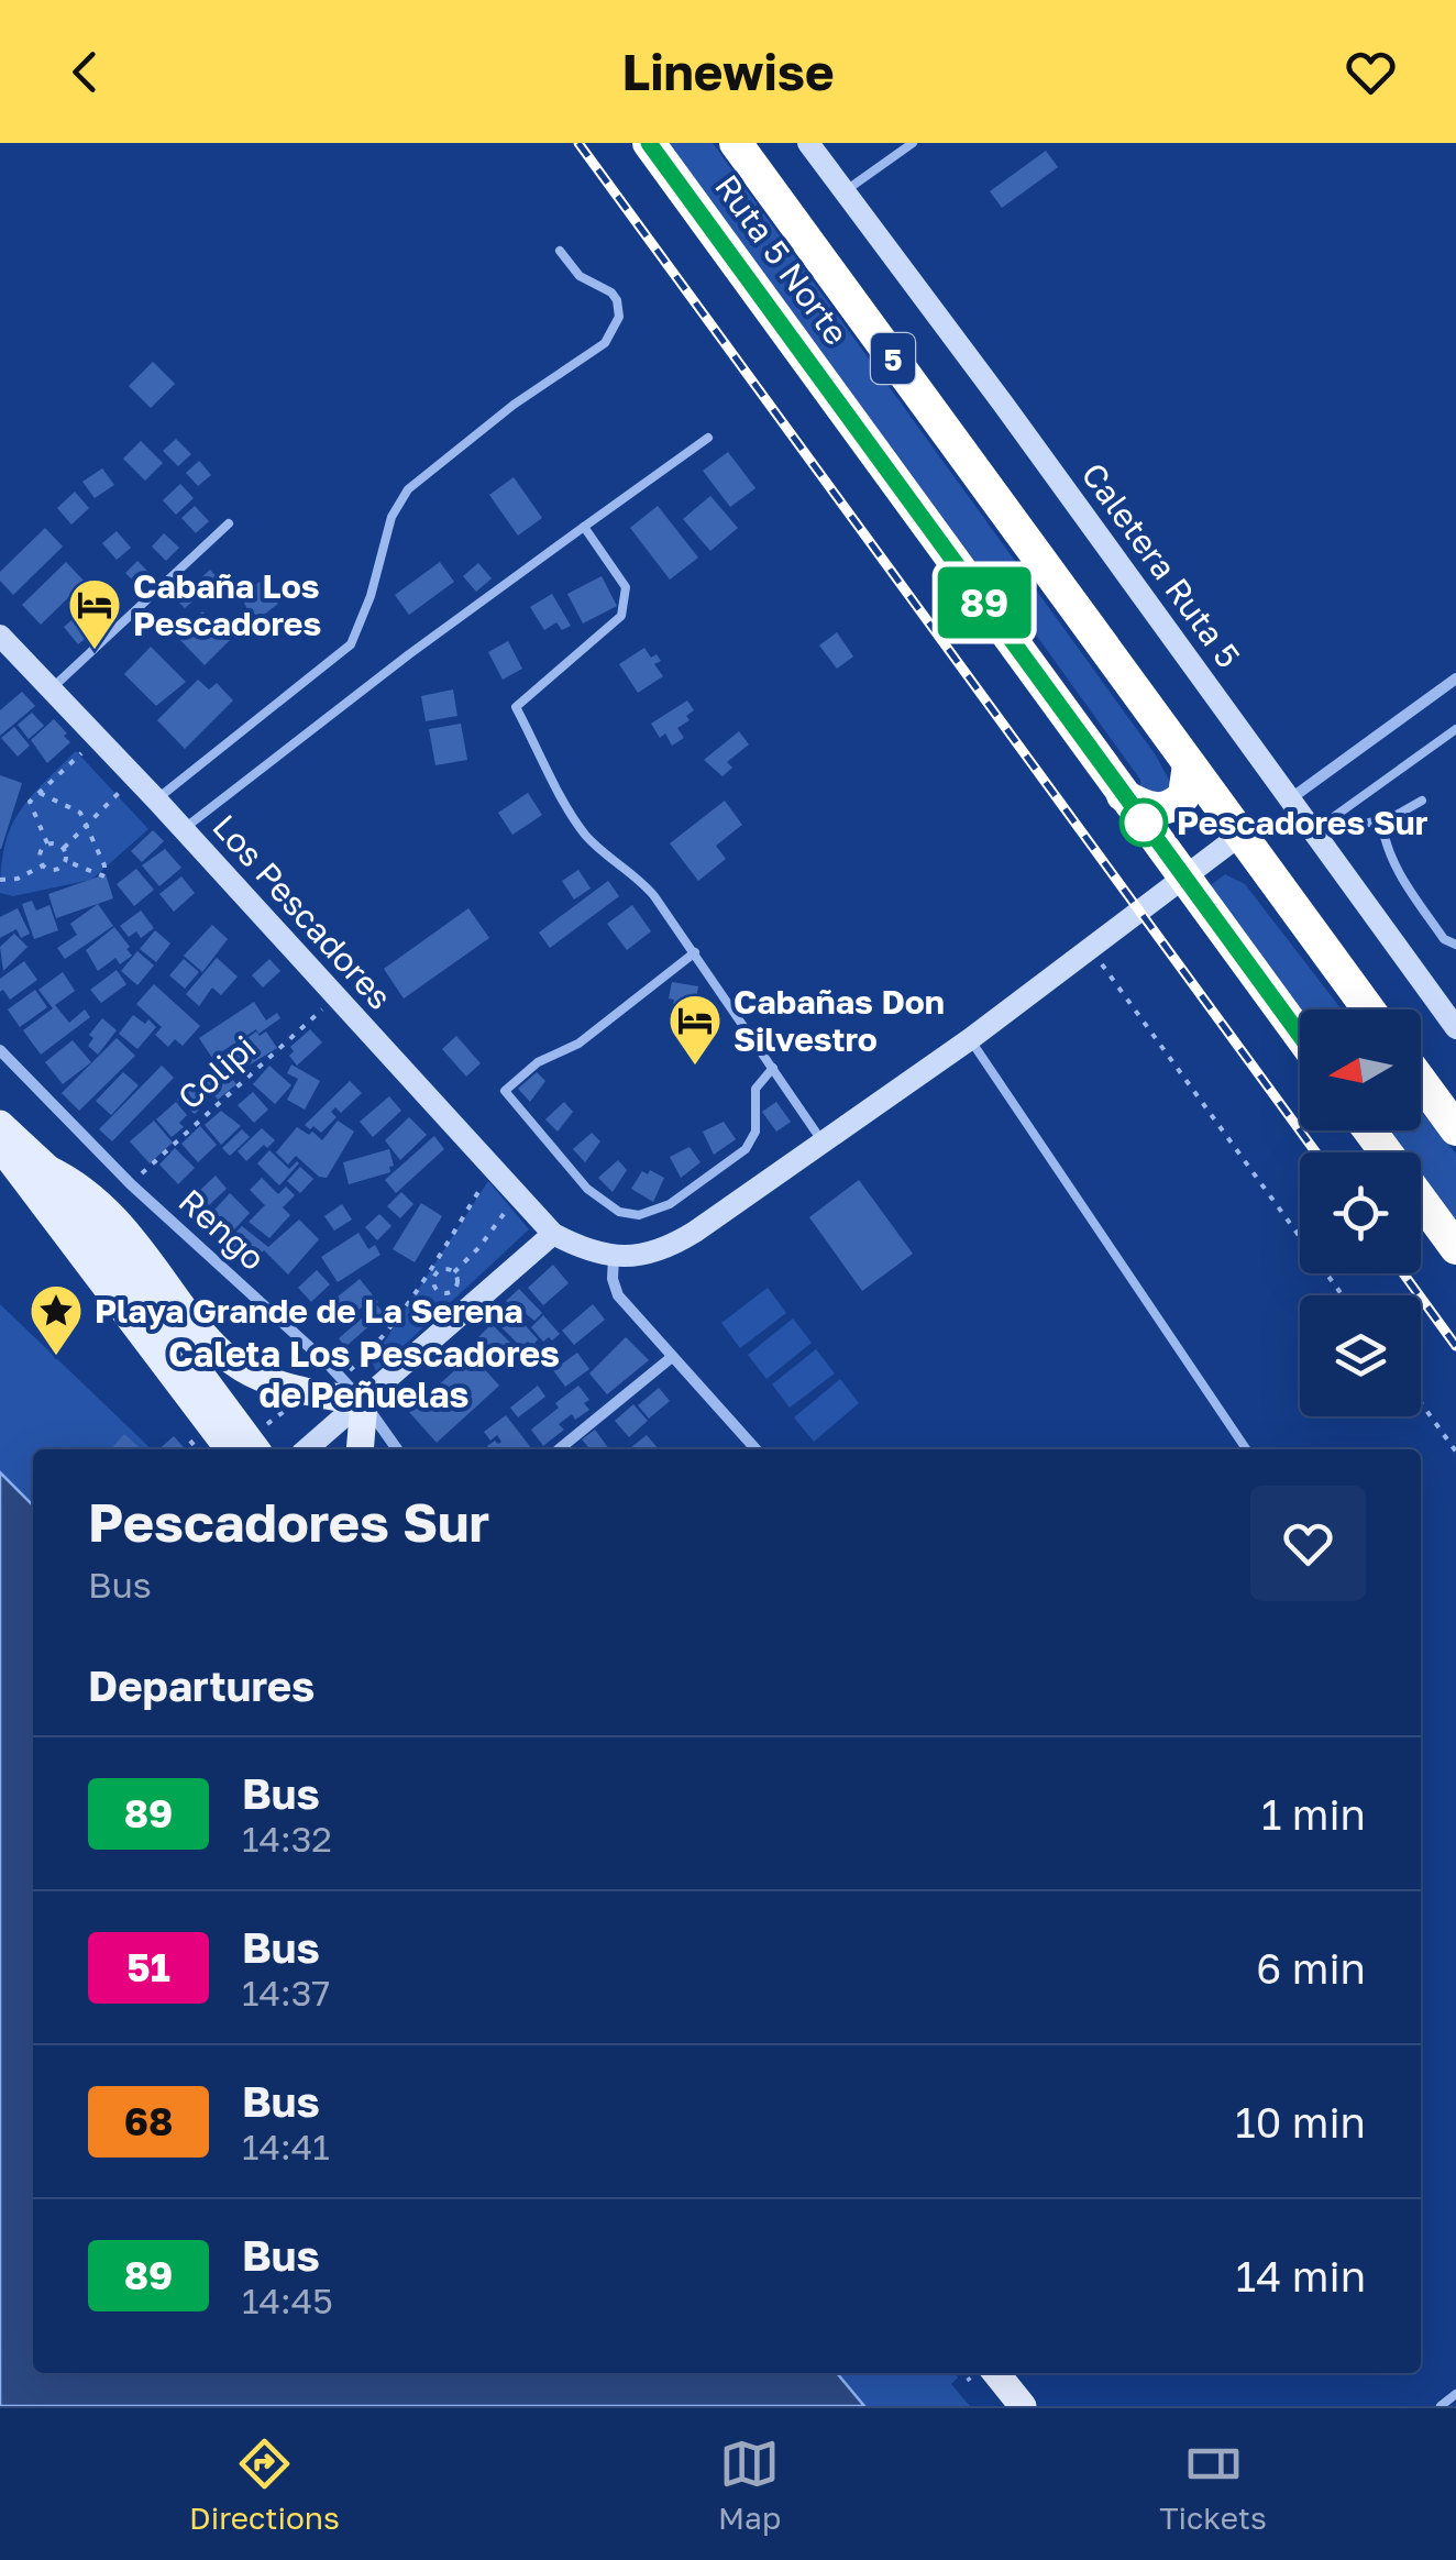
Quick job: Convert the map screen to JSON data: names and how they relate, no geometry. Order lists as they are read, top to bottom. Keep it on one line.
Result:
{"streets":{"highway":["Ruta 5 Norte","5"],"street":["Caletera Ruta 5","Los Pescadores","Rengo"],"path":["Colipi"]},"crossings":[["Los Pescadores","Colipi"],["Colipi","Rengo"]],"districts":["Caleta Los Pescadores de Peñuelas"],"places":{"hotel":["Cabaña Los Pescadores","Cabañas Don Silvestro"],"other":["Pescadores Sur"],"place":["Playa Grande de La Serena"]},"lines":["bus line 89"],"north":"left","page":{"header":"Linewise","on_map":"89","heading":[["Pescadores Sur","Bus"],"Departures"],"list":[{"mark":"89","name":"Bus","note":"14:32","value":"1 min"},{"mark":"51","name":"Bus","note":"14:37","value":"6 min"},{"mark":"68","name":"Bus","note":"14:41","value":"10 min"},{"mark":"89","name":"Bus","note":"14:45","value":"14 min"}],"tabs":["Directions","Map","Tickets"]}}
